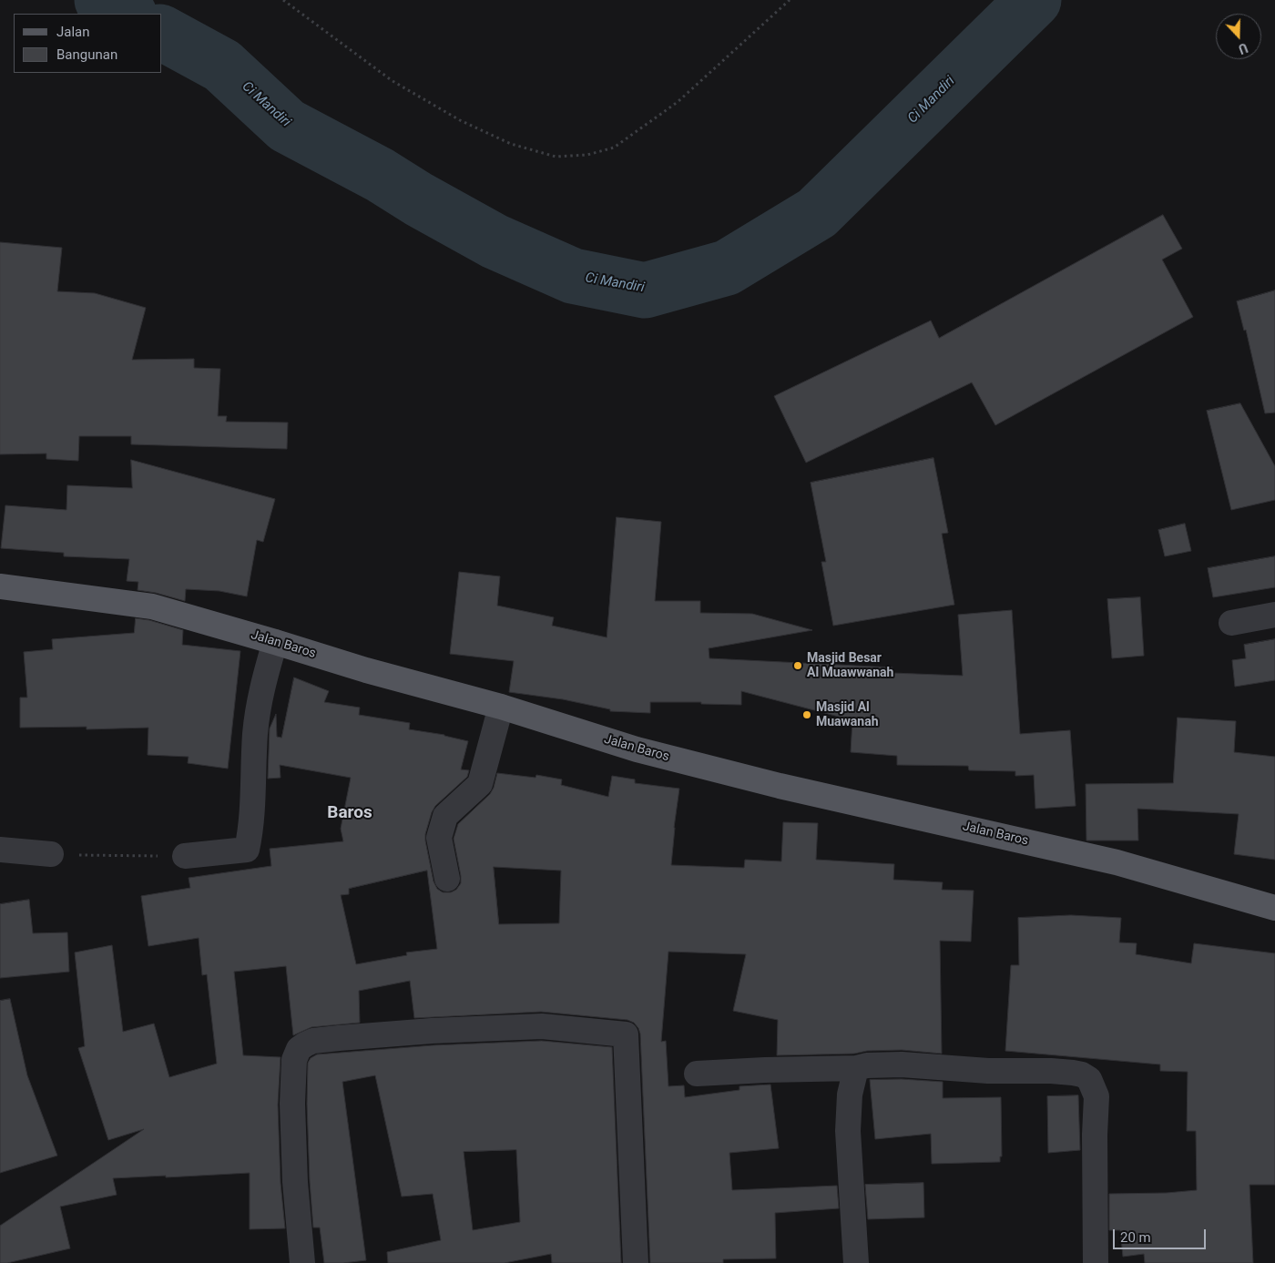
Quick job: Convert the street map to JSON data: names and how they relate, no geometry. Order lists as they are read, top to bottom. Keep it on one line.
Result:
{"streets":{"main road":["Jalan Baros"]},"districts":["Baros"],"water":["Ci Mandiri"],"places":["Masjid Besar Al Muawwanah","Masjid Al Muawanah"],"legend":["Jalan","Bangunan"],"scale_bar":"20 m","north":"bottom"}
